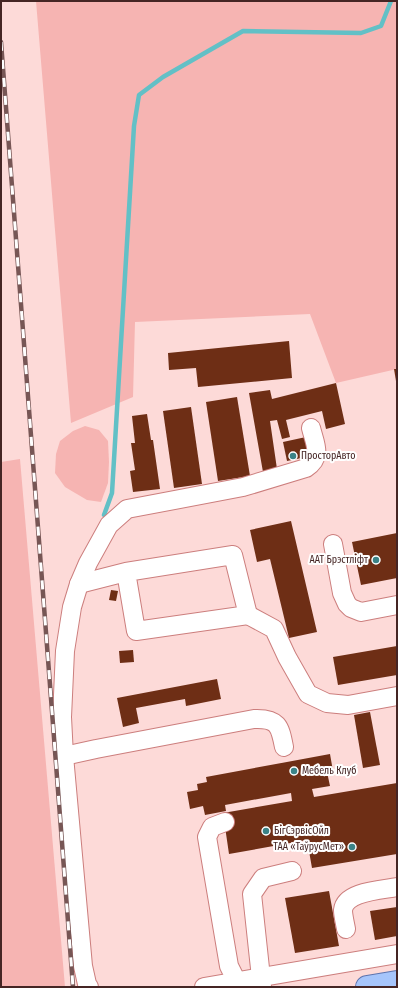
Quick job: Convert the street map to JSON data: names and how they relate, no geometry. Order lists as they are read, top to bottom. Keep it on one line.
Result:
{"places":["ПросторАвто","ААТ Брэстліфт","Мебель Клуб","БігСэрвісОйл","ТАА «ТаўрусМет»"]}
